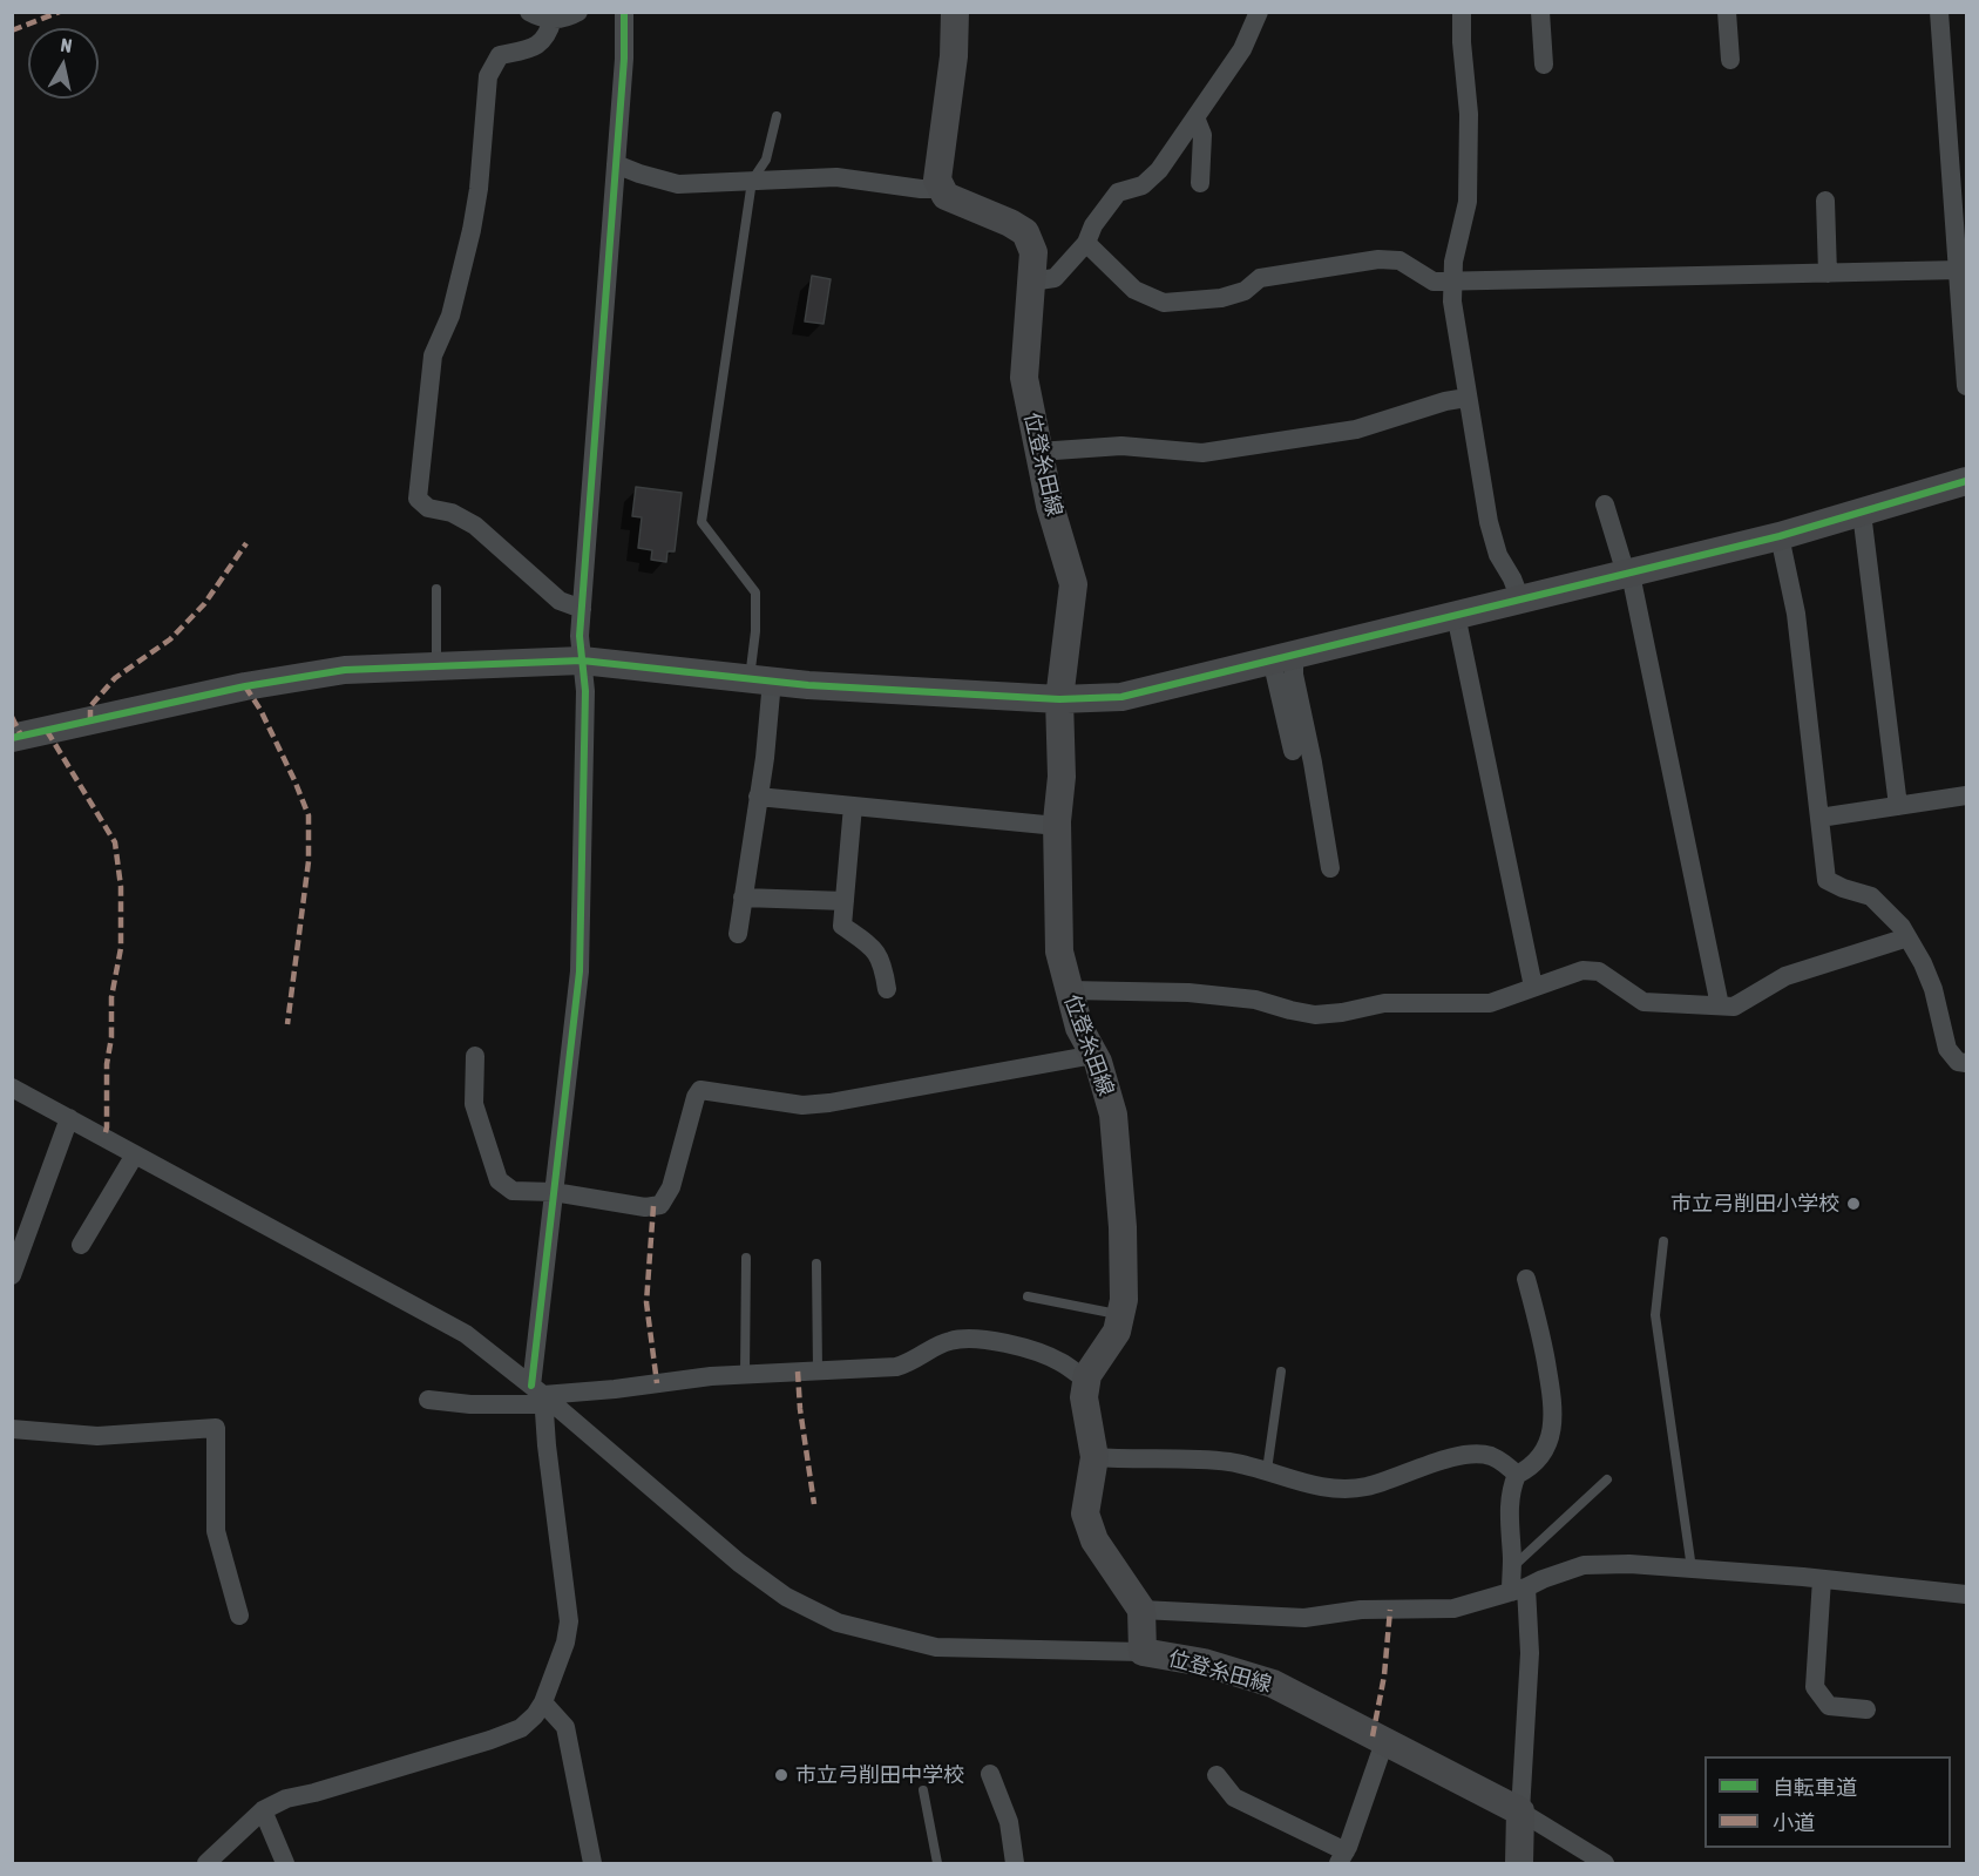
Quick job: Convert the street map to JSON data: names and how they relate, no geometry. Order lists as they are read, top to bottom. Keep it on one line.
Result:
{"streets":{"main road":["位登糸田線"]},"places":["市立弓削田小学校","市立弓削田中学校"],"legend":["自転車道","小道"],"north":"top"}
